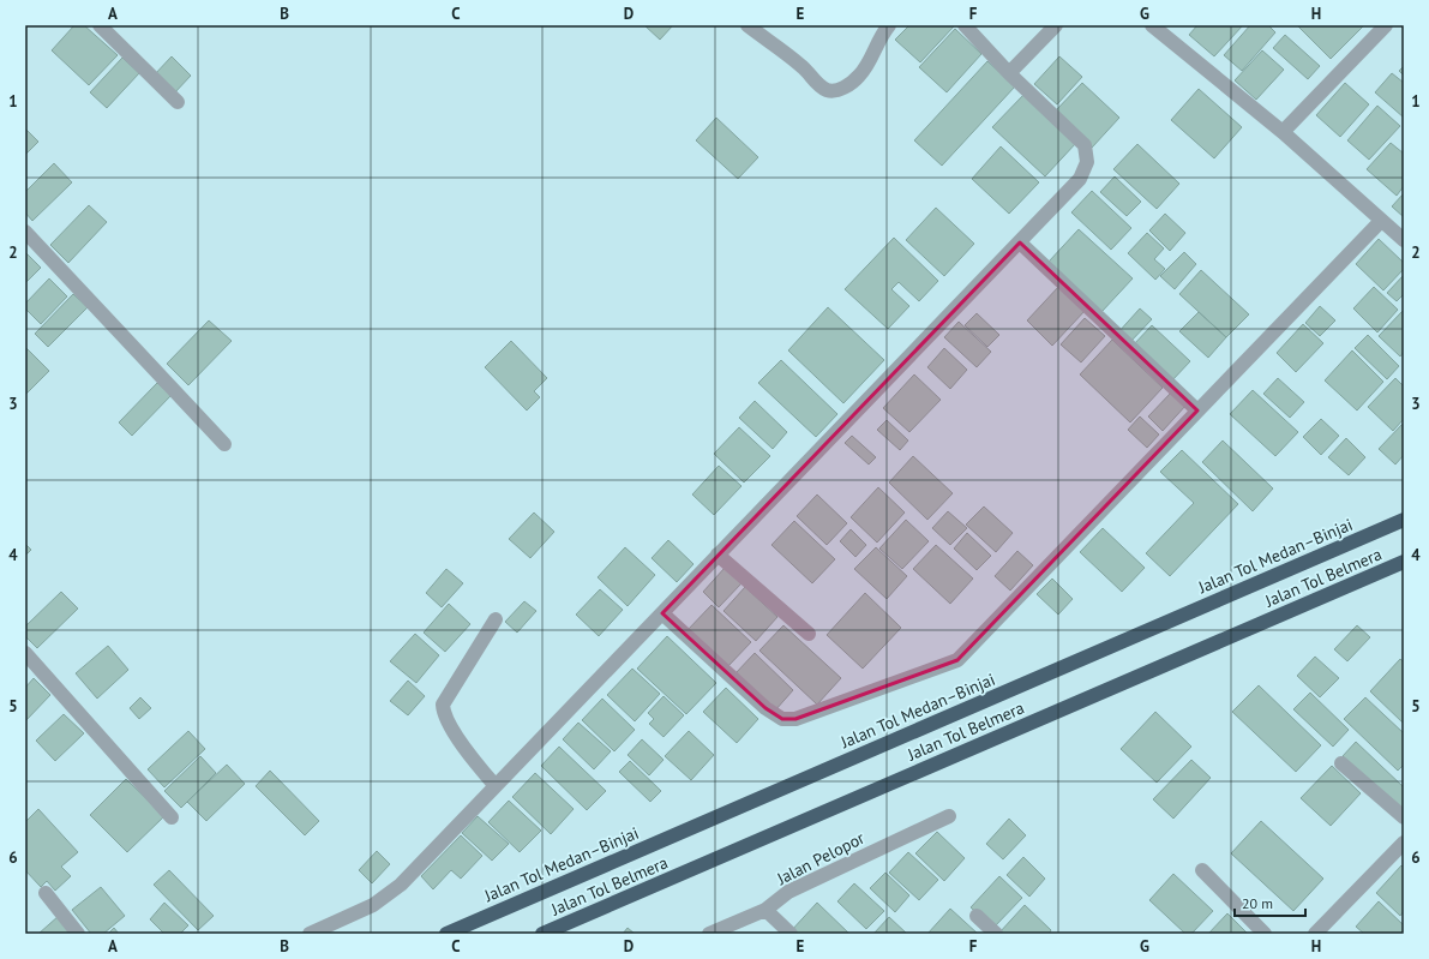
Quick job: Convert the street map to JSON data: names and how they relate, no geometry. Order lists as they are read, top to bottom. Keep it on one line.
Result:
{"streets":{"highway":["Jalan Tol Medan–Binjai","Jalan Tol Belmera"],"street":["Jalan Pelopor"]},"scale_bar":"20 m","grid":{"columns":["A","B","C","D","E","F","G","H"],"rows":["1","2","3","4","5","6"]}}
